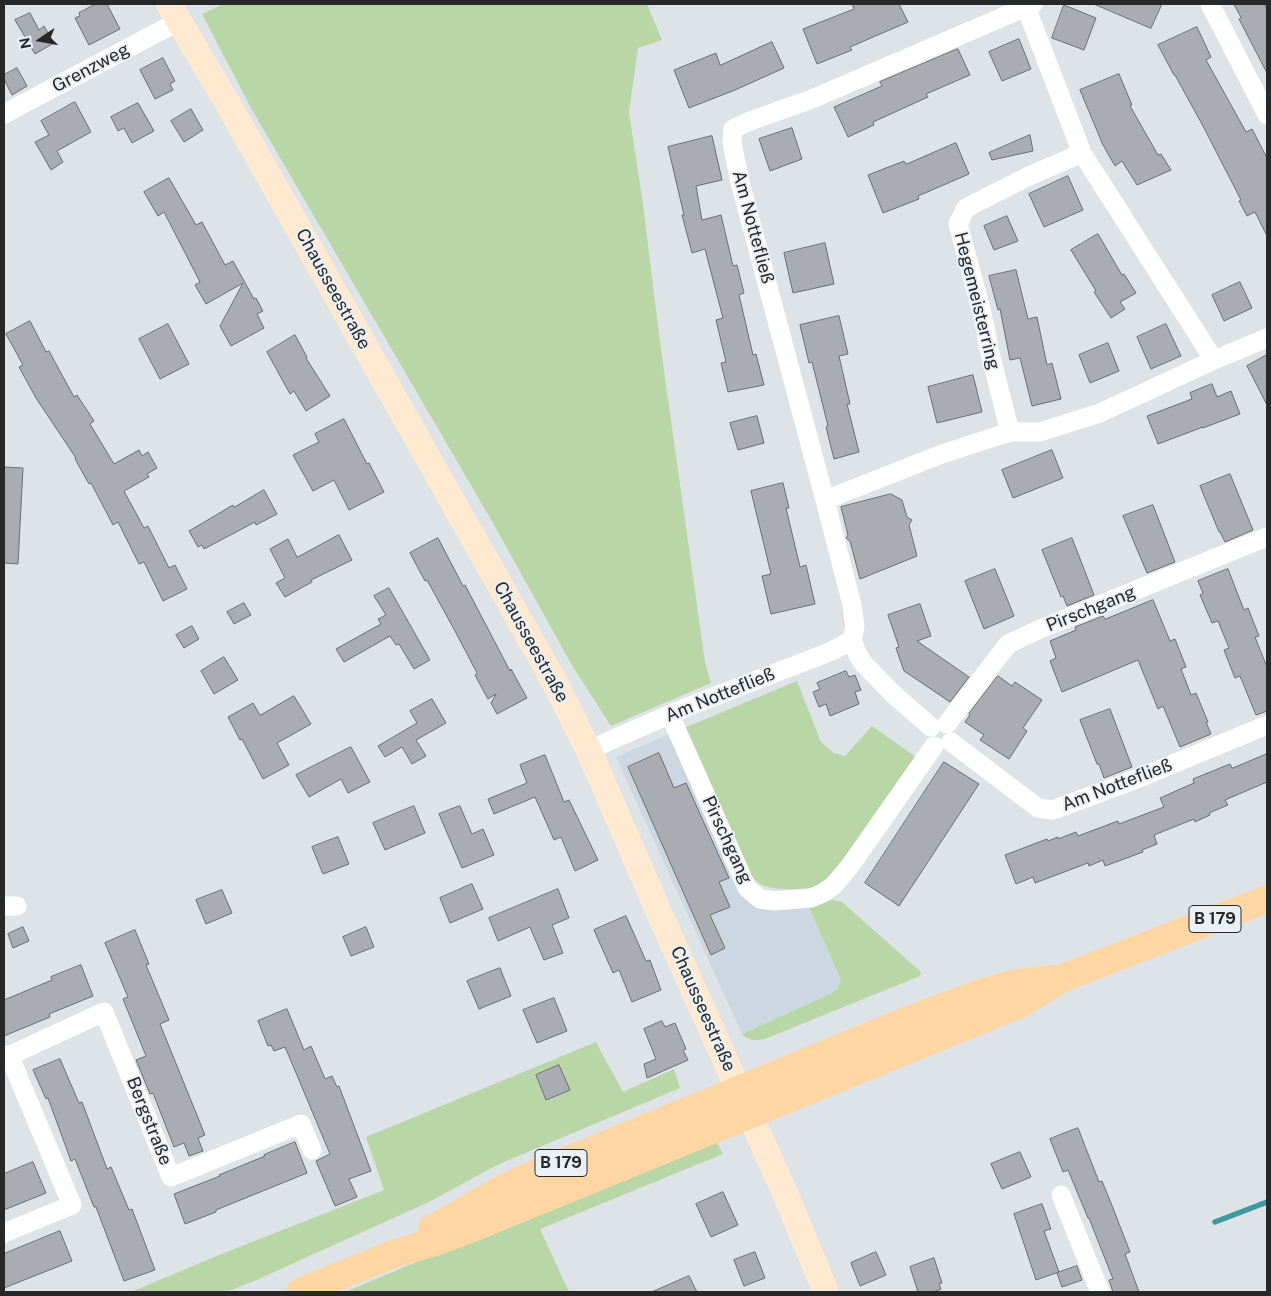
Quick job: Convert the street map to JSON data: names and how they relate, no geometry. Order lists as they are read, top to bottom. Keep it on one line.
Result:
{"streets":{"main road":["Chausseestraße","B 179"],"street":["Grenzweg","Am Nottefließ","Hegemeisterring","Pirschgang","Bergstraße"]},"crossings":[["Grenzweg","Chausseestraße"],["Am Nottefließ","Chausseestraße"],["Am Nottefließ","Pirschgang"],["Chausseestraße","B 179"]],"north":"left"}
